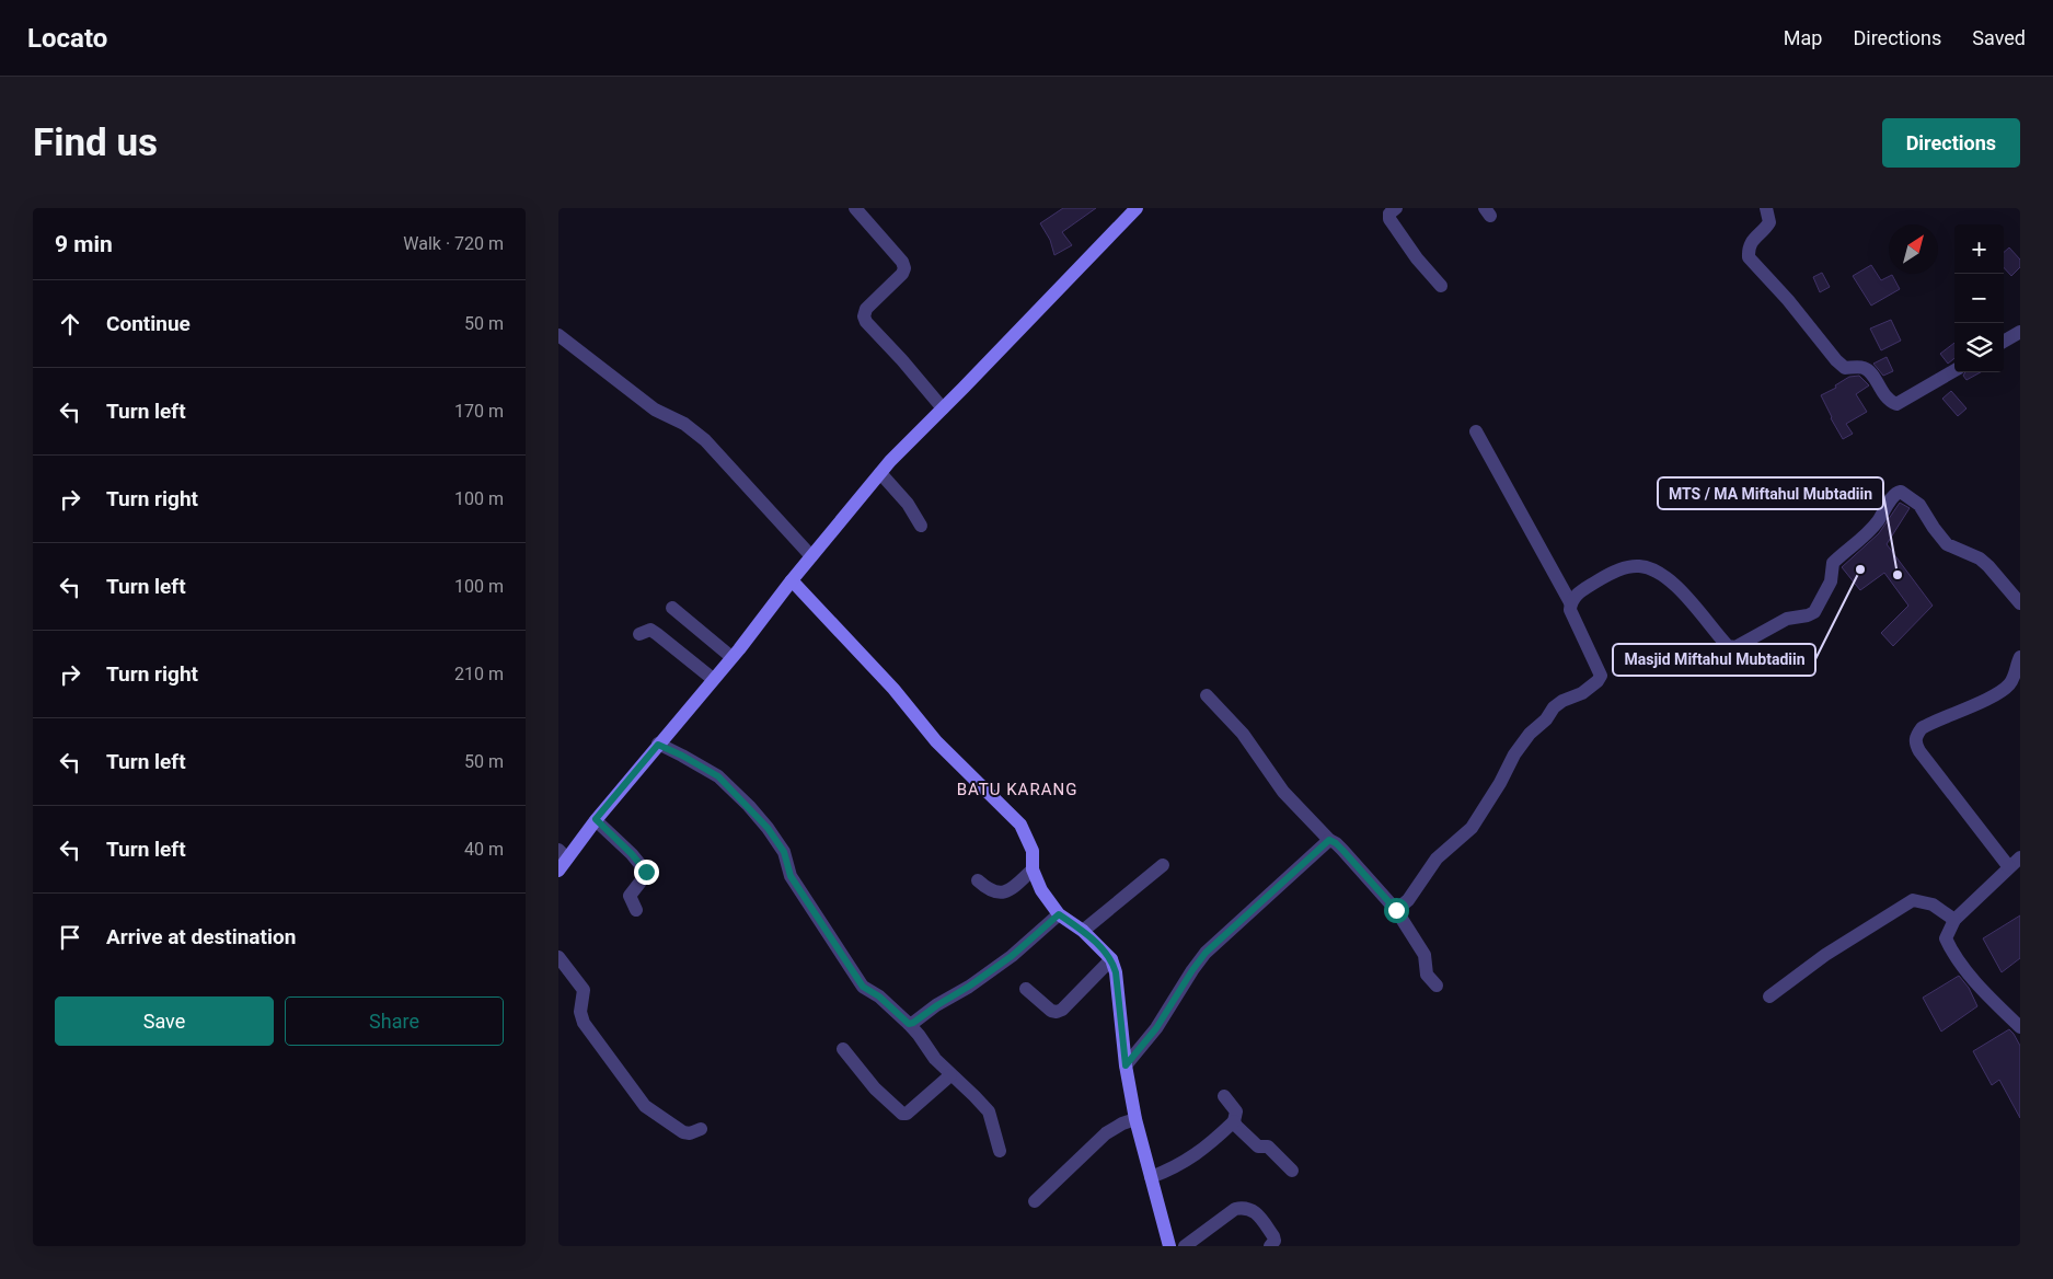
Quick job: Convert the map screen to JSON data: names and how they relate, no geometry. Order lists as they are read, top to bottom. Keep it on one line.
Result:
{"districts":["BATU KARANG"],"places":["Masjid Miftahul Mubtadiin","MTS / MA Miftahul Mubtadiin"],"north":"top right","page":{"header":"Locato","nav":["Map","Directions","Saved"],"buttons":["Directions",["Save","Share"]],"title":"Find us","heading":["9 min","Walk · 720 m"],"map_buttons":["+","−"],"list":[["Continue","50 m"],["Turn left","170 m"],["Turn right","100 m"],["Turn left","100 m"],["Turn right","210 m"],["Turn left","50 m"],["Turn left","40 m"],"Arrive at destination"]}}
